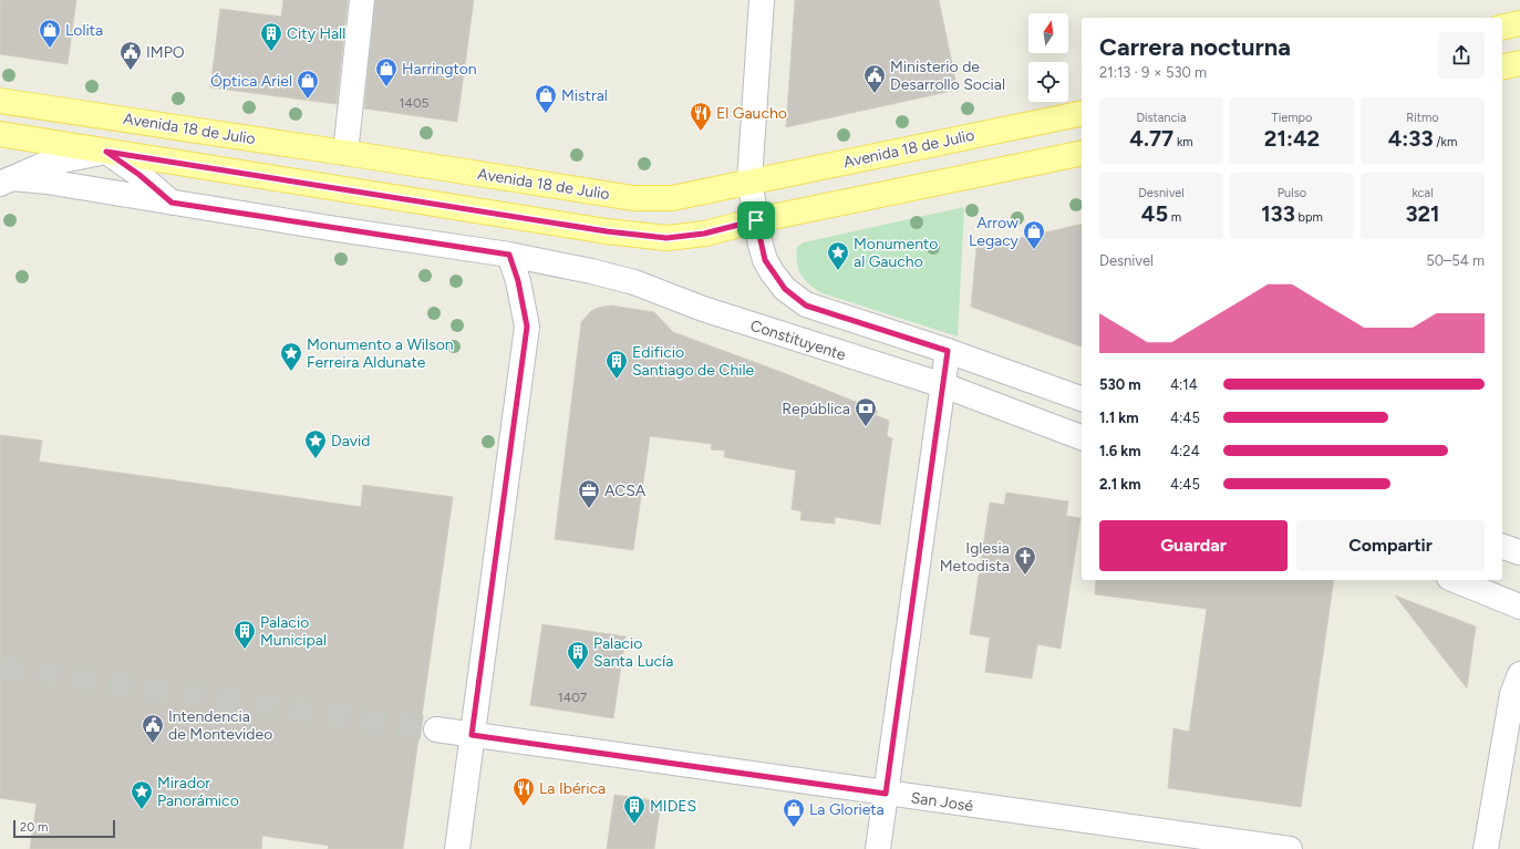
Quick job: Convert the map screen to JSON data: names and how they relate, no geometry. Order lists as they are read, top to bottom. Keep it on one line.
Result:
{"streets":{"main road":["Avenida 18 de Julio"],"street":["Constituyente","San José"]},"places":{"shop":["Lolita","Harrington","Óptica Ariel","Mistral","Arrow Legacy","La Glorieta"],"building":["City Hall","Edificio Santiago de Chile","Palacio Municipal","Palacio Santa Lucía","MIDES"],"public building":["IMPO","Ministerio de Desarrollo Social","Intendencia de Montevideo"],"restaurant":["El Gaucho","La Ibérica"],"place":["Monumento al Gaucho","Monumento a Wilson Ferreira Aldunate","David","Mirador Panorámico"],"bank":["República"],"office":["ACSA"],"church":["Iglesia Metodista"]},"house_numbers":["1405","1407"],"scale_bar":"20 m","north":"top","page":{"heading":["Carrera nocturna","21:13 · 9 × 530 m"],"stats":[["Distancia","4.77 km"],["Tiempo","21:42"],["Ritmo","4:33 /km"],["Desnivel","45 m"],["Pulso","133 bpm"],["kcal","321"]],"chart":["Desnivel","50–54 m"],"list":[{"name":"530 m","note":"4:14"},{"name":"1.1 km","note":"4:45"},{"name":"1.6 km","note":"4:24"},{"name":"2.1 km","note":"4:45"}],"buttons":["Guardar","Compartir"],"scale":"20 m"}}
